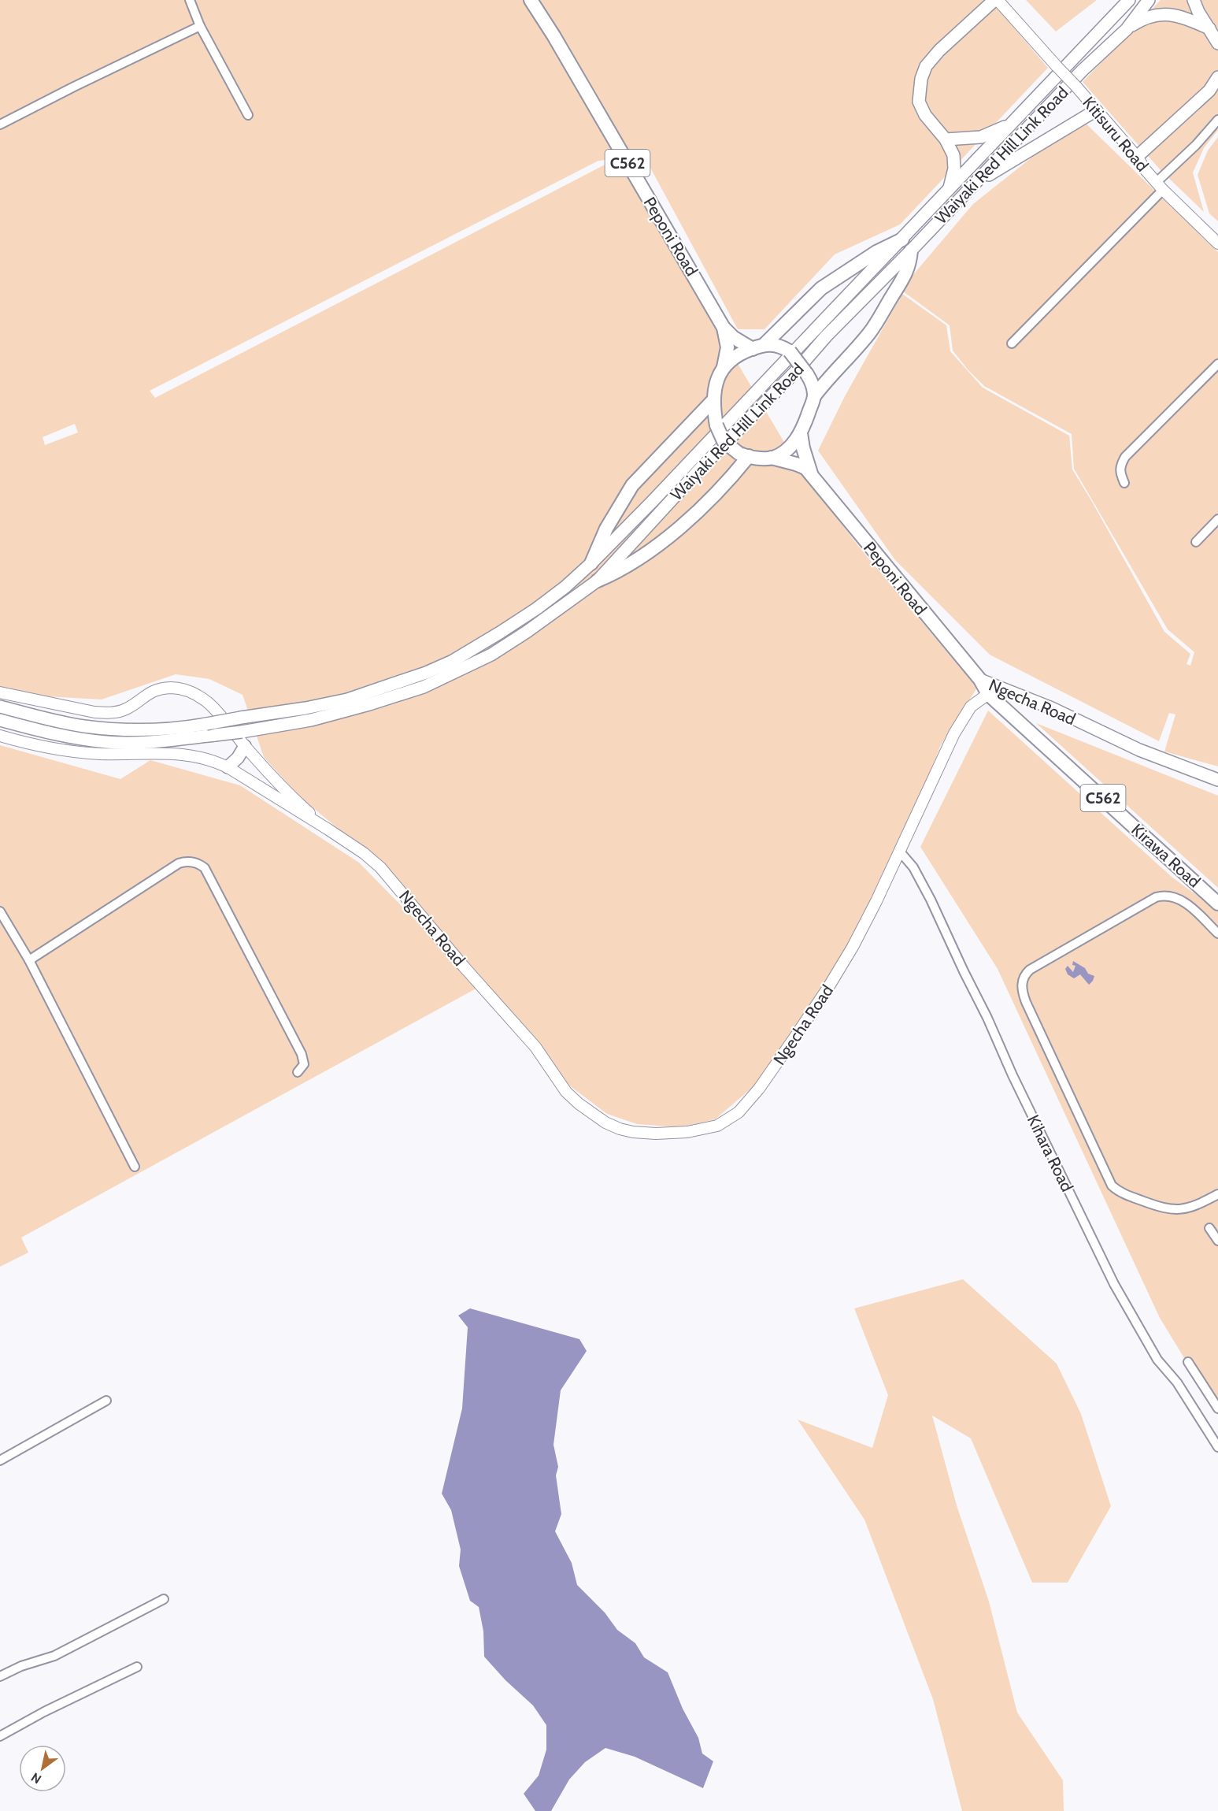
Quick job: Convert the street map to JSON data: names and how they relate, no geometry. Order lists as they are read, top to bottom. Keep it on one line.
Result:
{"streets":{"main road":["Waiyaki Red Hill Link Road","C562","Peponi Road","Ngecha Road","Kirawa Road"],"street":["Kitisuru Road","Kihara Road"]},"crossings":[["Peponi Road","Ngecha Road"],["Ngecha Road","Kirawa Road"],["Ngecha Road","Kihara Road"]],"north":"bottom left"}
